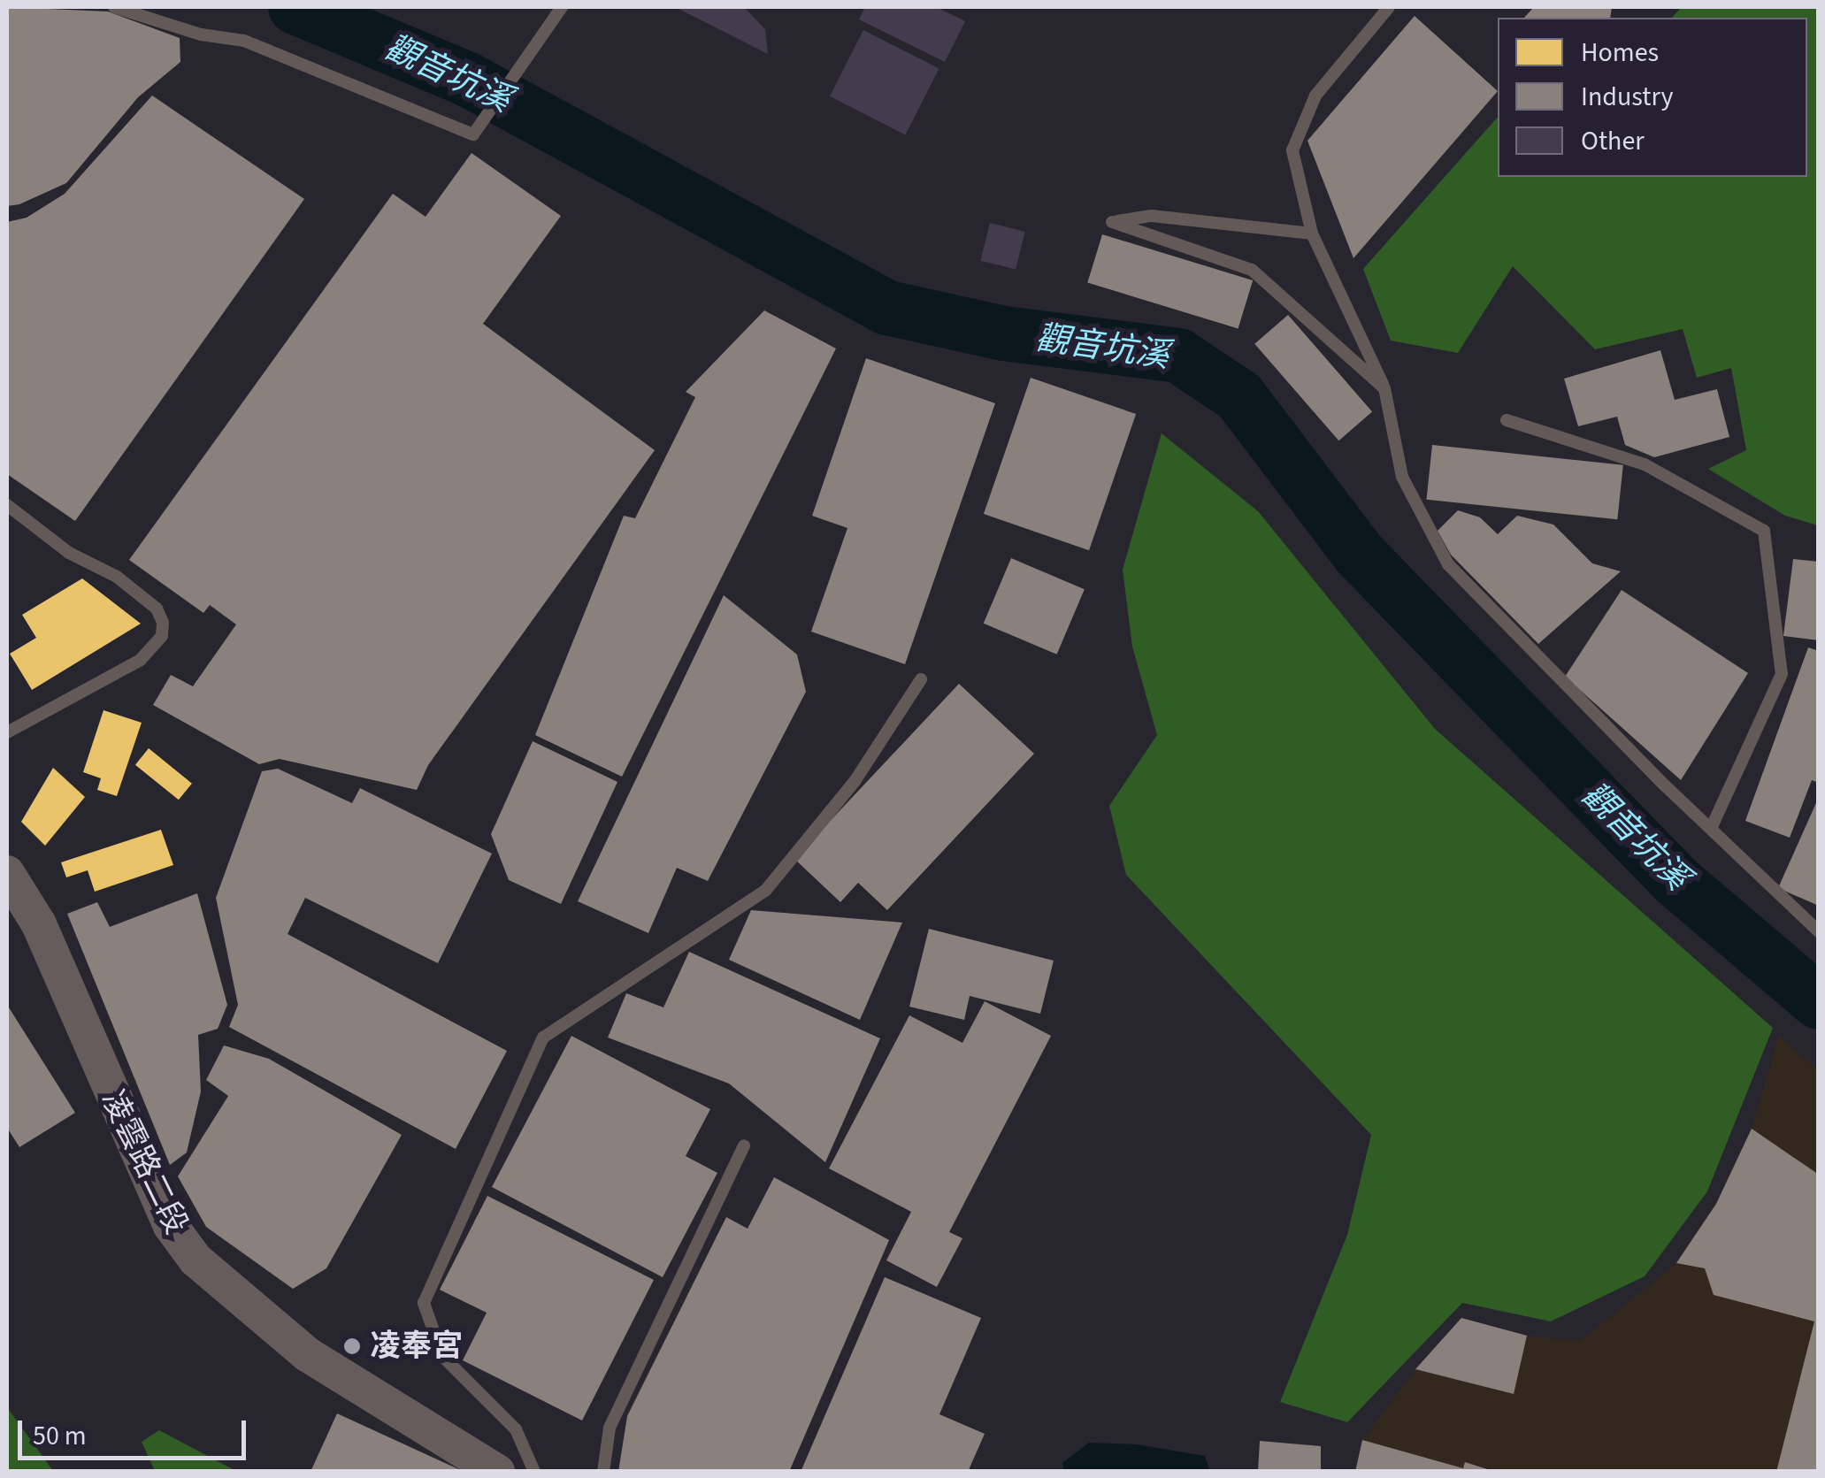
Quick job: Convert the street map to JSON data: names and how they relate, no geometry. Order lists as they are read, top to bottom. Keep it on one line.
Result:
{"streets":{"street":["凌雲路二段"]},"water":["觀音坑溪"],"places":["凌奉宮"],"legend":["Homes","Industry","Other"],"scale_bar":"50 m"}
